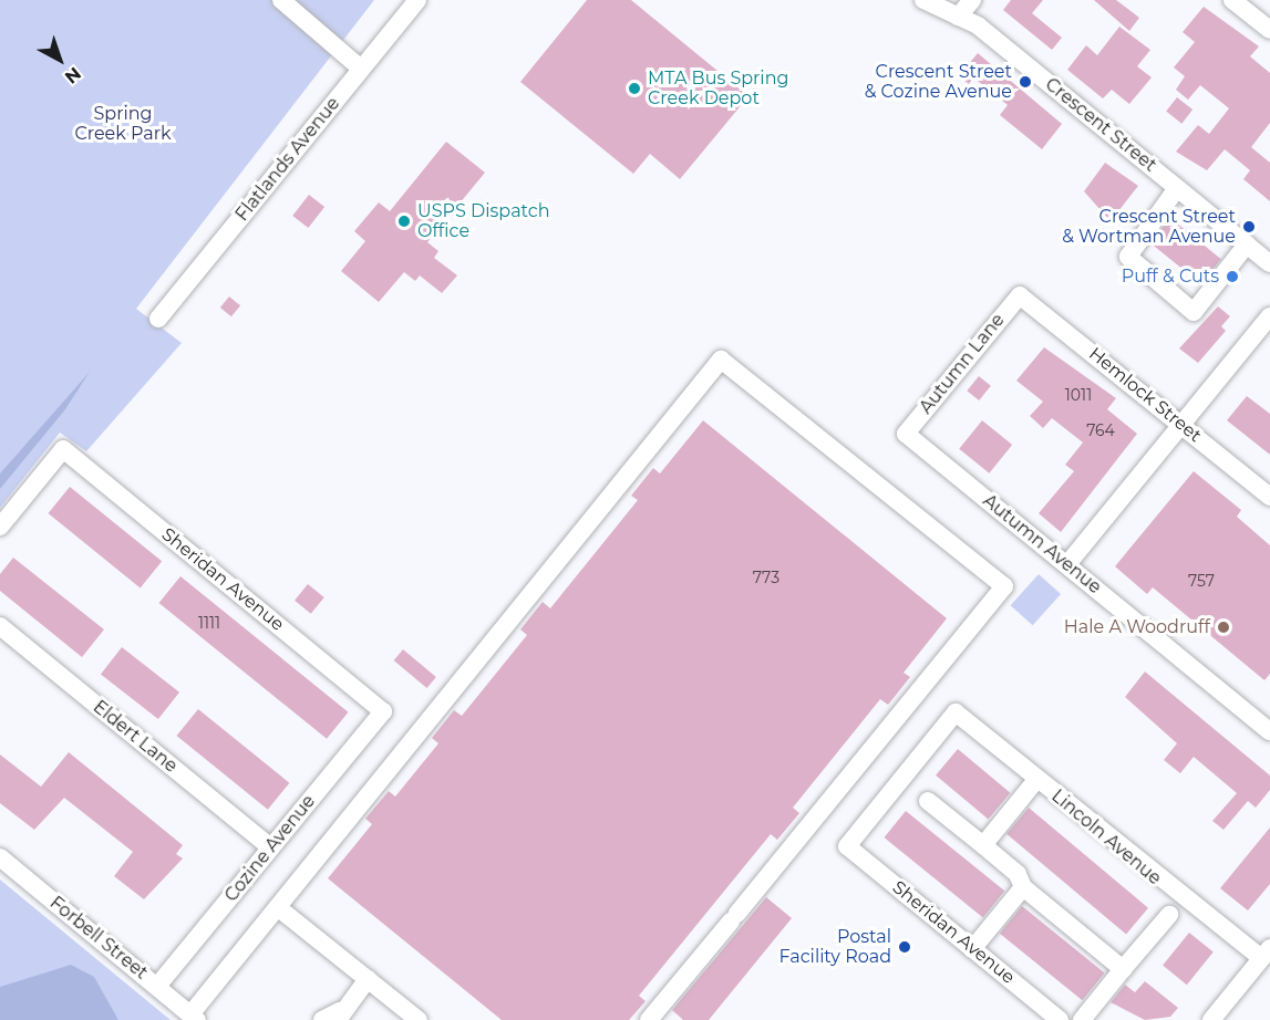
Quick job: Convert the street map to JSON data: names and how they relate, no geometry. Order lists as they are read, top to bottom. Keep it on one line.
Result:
{"streets":{"street":["Crescent Street","Flatlands Avenue","Autumn Lane","Hemlock Street","Autumn Avenue","Sheridan Avenue","Eldert Lane","Lincoln Avenue","Cozine Avenue","Forbell Street"]},"crossings":[["Autumn Lane","Hemlock Street"],["Autumn Lane","Autumn Avenue"],["Sheridan Avenue","Lincoln Avenue"],["Sheridan Avenue","Cozine Avenue"],["Eldert Lane","Cozine Avenue"],["Cozine Avenue","Forbell Street"]],"parks":["Spring Creek Park"],"places":["Crescent Street & Cozine Avenue","MTA Bus Spring Creek Depot","USPS Dispatch Office","Crescent Street & Wortman Avenue","Puff & Cuts","Hale A Woodruff","Postal Facility Road"],"house_numbers":["1011","764","773","757","1111"],"north":"bottom right"}
